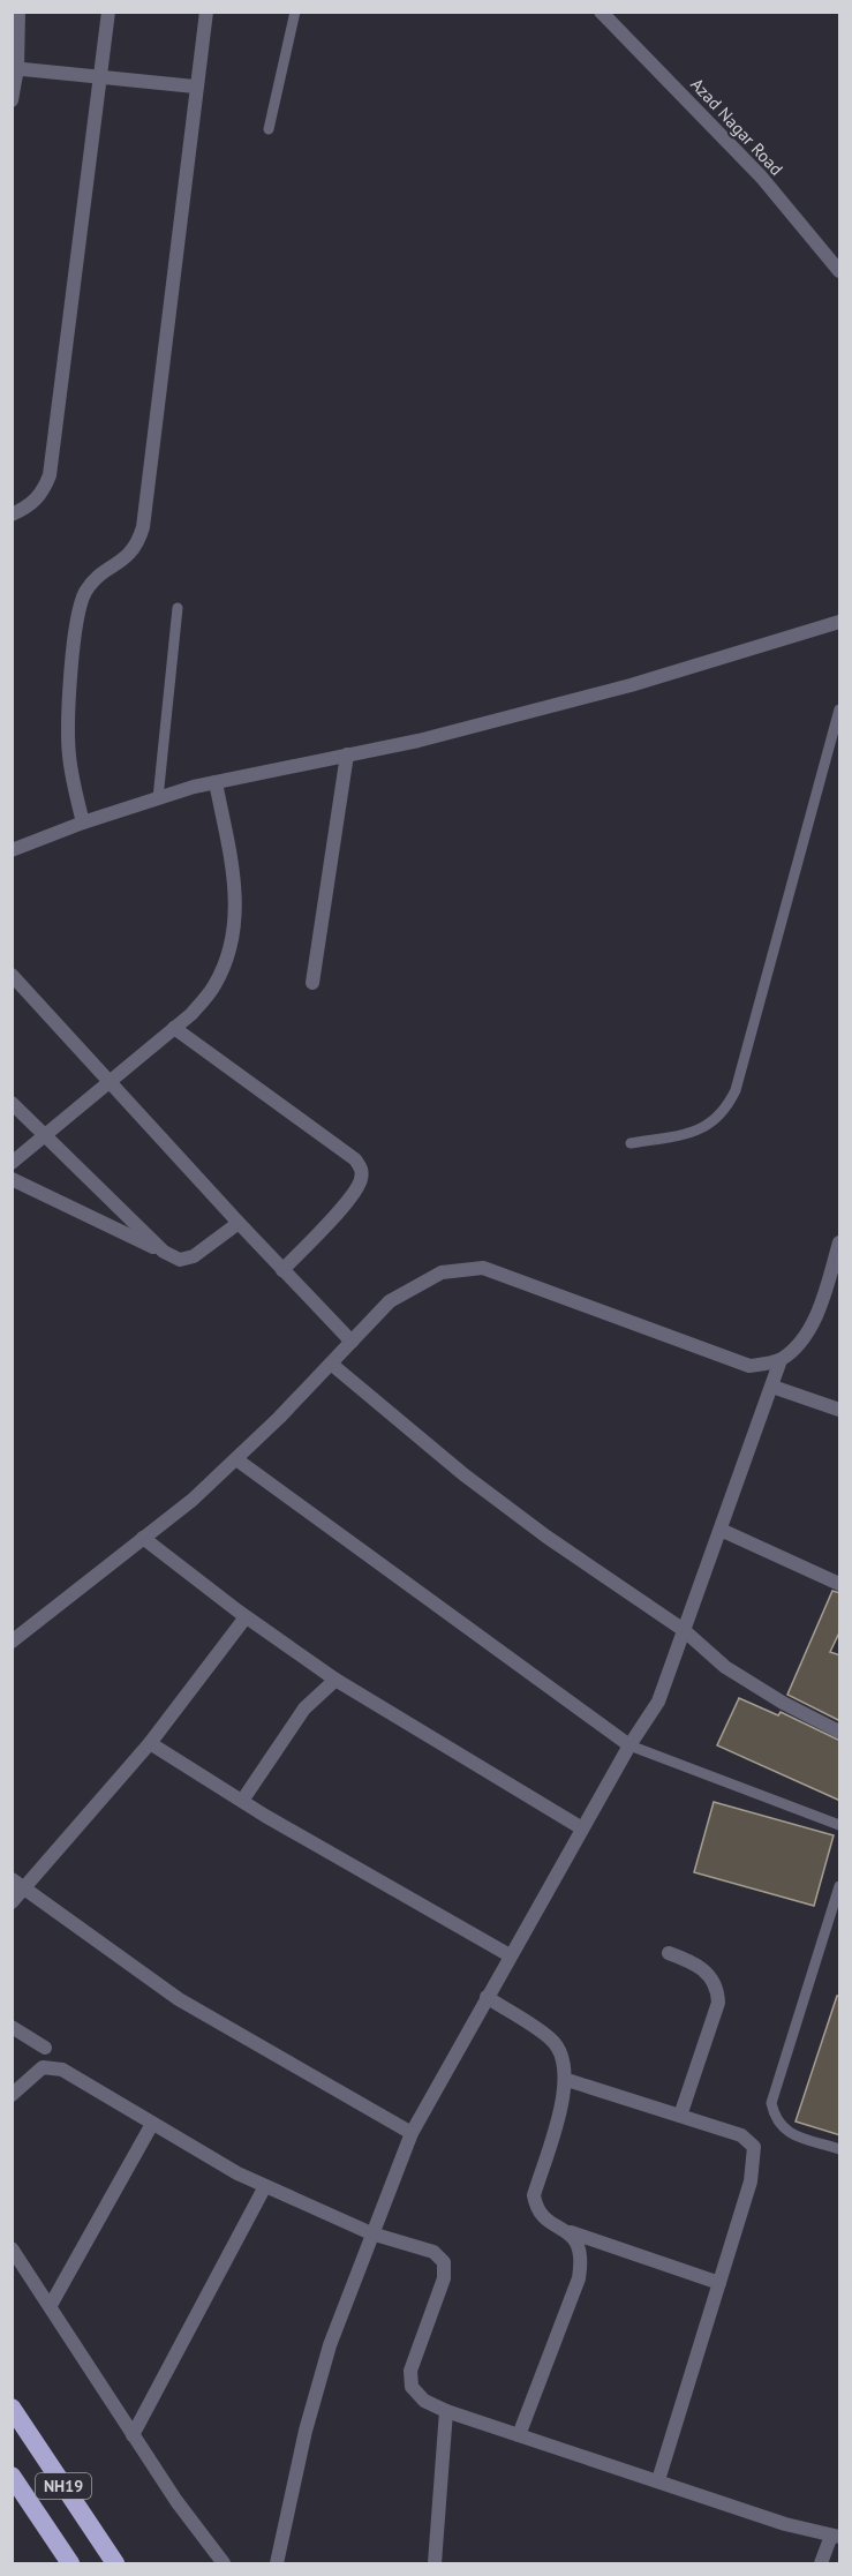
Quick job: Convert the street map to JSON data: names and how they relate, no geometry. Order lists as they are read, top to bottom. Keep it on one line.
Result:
{"streets":{"highway":["NH19"],"street":["Azad Nagar Road"]}}
